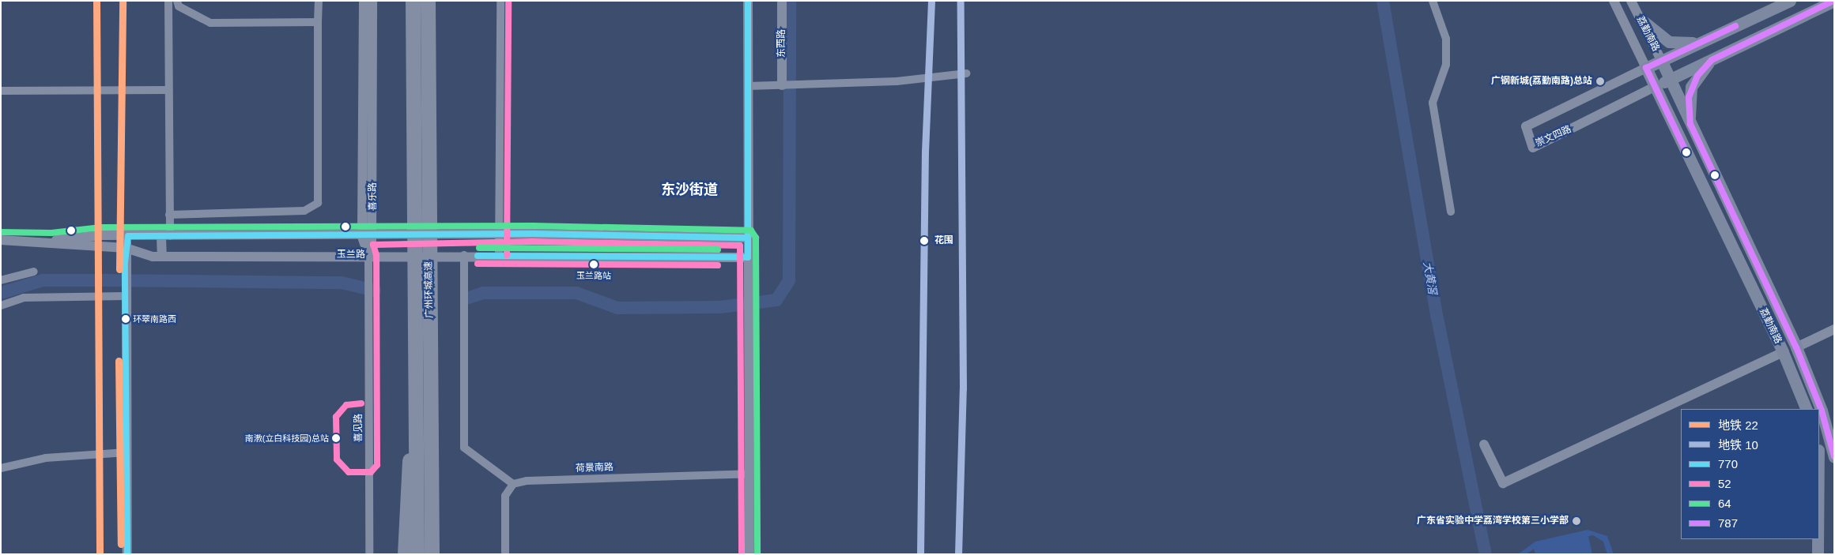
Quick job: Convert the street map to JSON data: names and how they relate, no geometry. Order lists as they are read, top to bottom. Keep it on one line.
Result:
{"streets":{"highway":["广州环城高速"],"main road":["荔勤南路","崇文四路"],"street":["东西路","喜乐路","玉兰路","喜见路","荷景南路"]},"crossings":[["荔勤南路","崇文四路"],["喜乐路","玉兰路"],["喜乐路","喜见路"],["玉兰路","喜见路"]],"districts":["东沙街道"],"water":["大黄滘"],"places":["广钢新城(荔勤南路)总站","花围","玉兰路站","环翠南路西","南漖(立白科技园)总站","广东省实验中学荔湾学校第三小学部"],"lines":["metro line 22","metro line 10","transit line 770","transit line 52","transit line 787","transit line 64"],"legend":["地铁 22","地铁 10","770","52","64","787"]}
